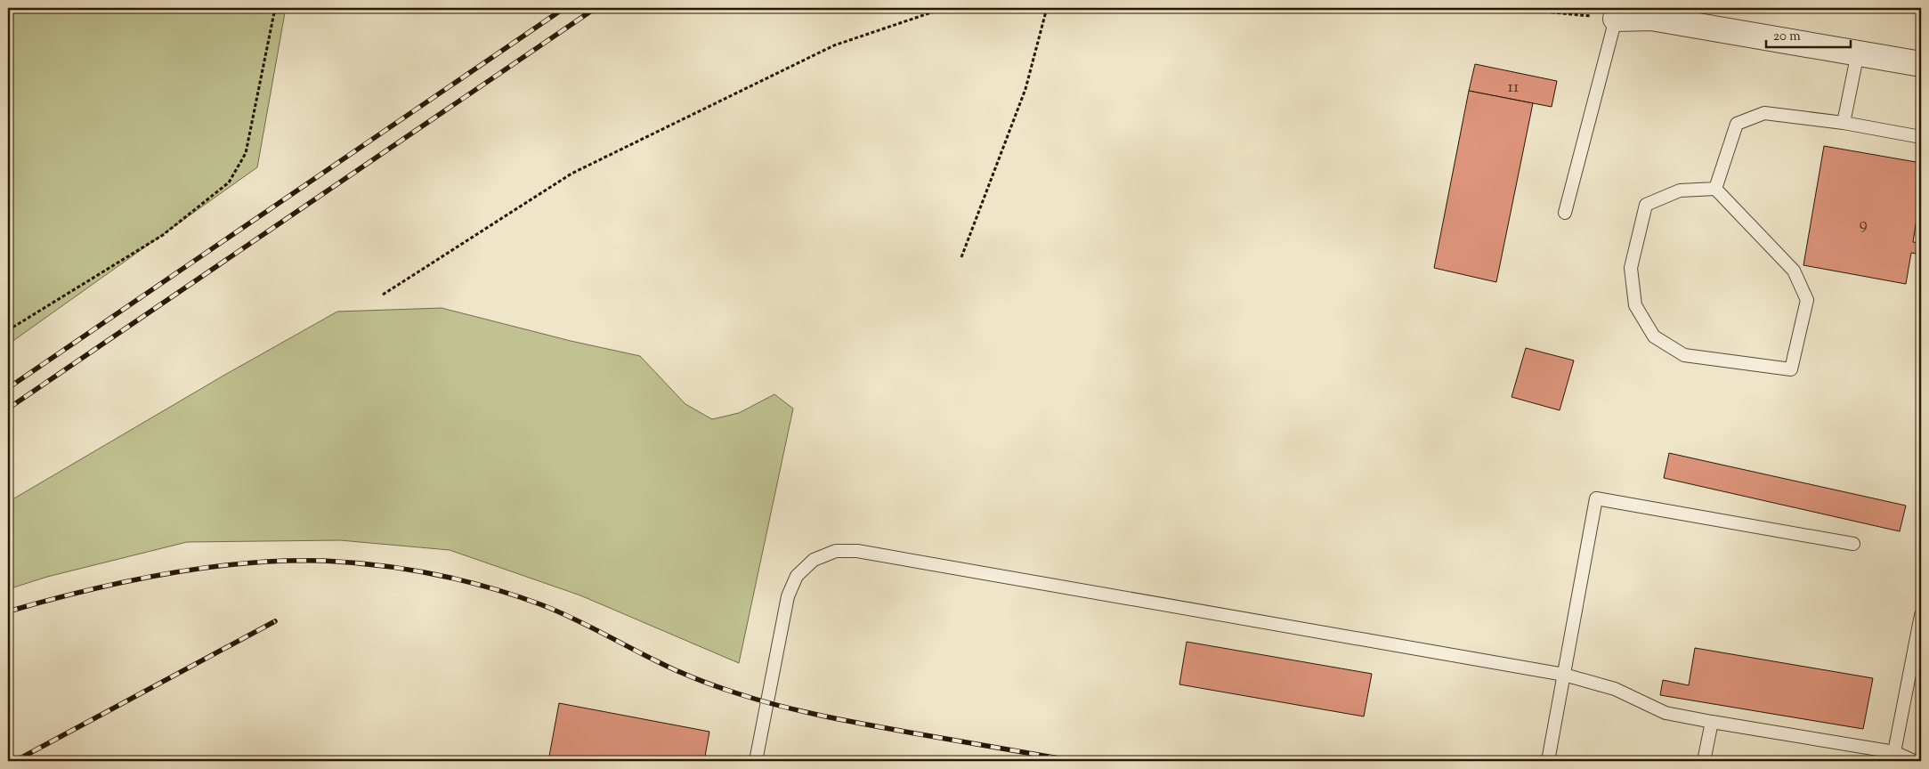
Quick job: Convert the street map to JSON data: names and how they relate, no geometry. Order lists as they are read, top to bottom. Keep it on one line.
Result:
{"house_numbers":["11","9"],"scale_bar":"20 m"}
